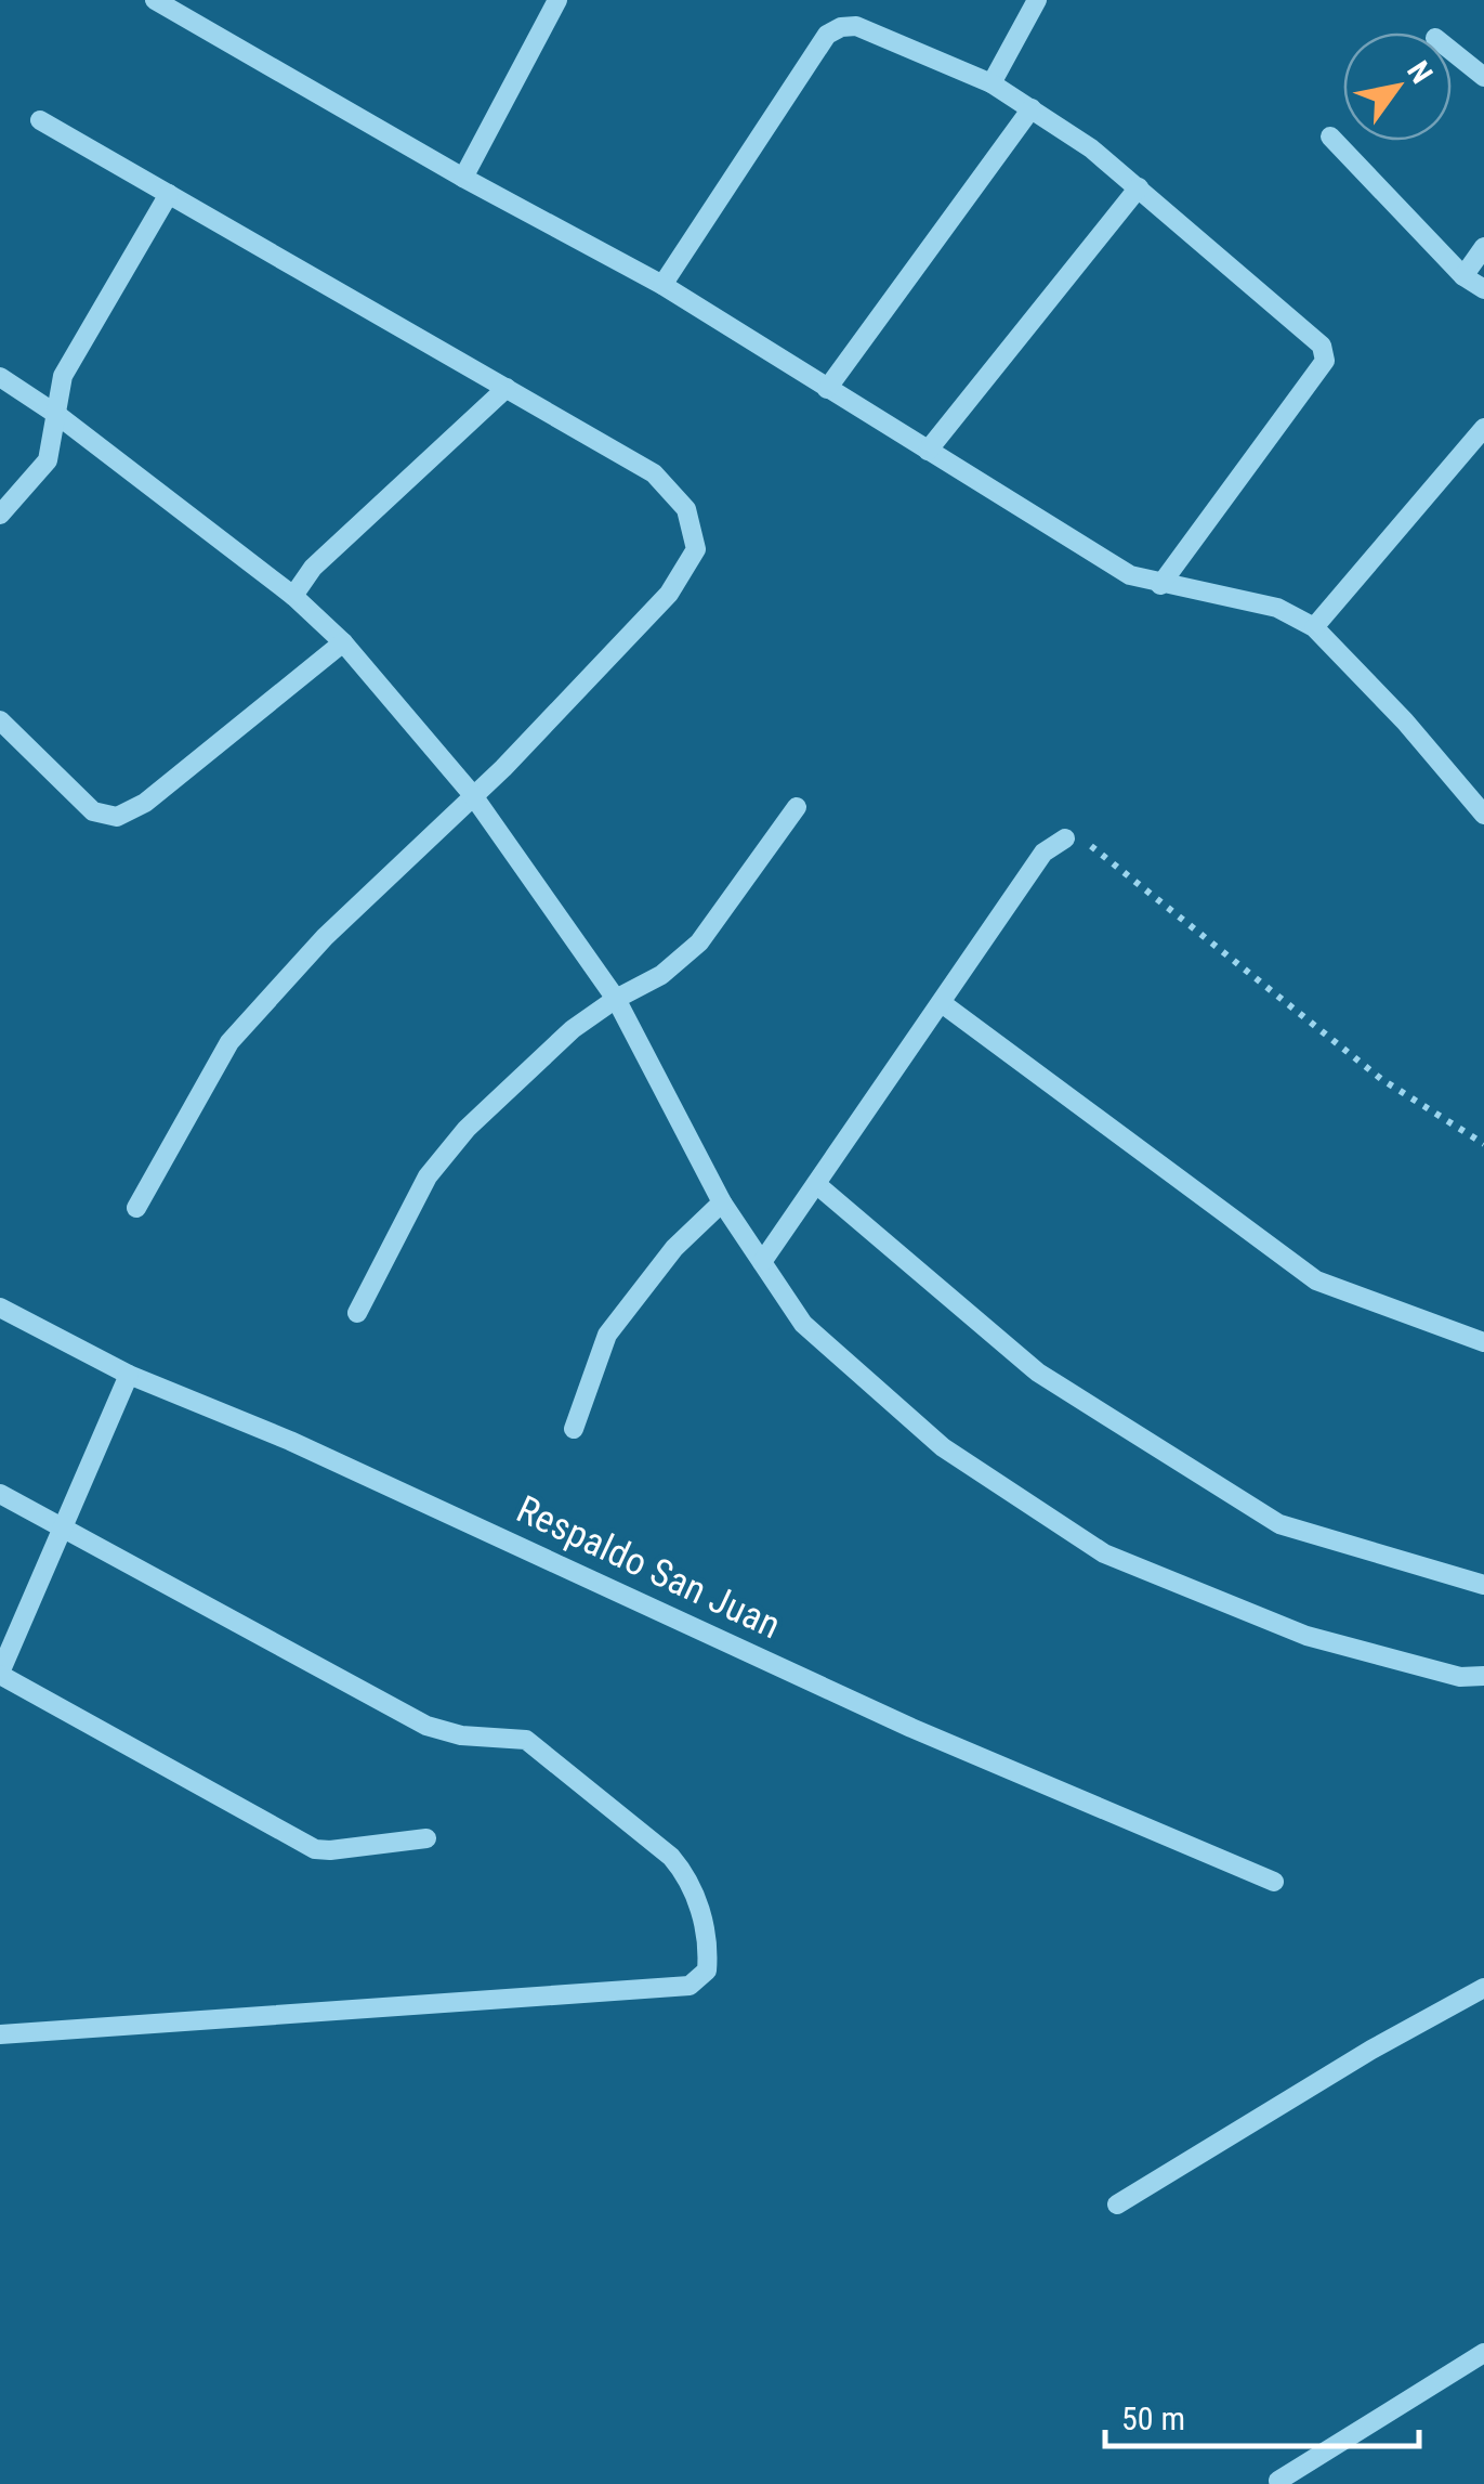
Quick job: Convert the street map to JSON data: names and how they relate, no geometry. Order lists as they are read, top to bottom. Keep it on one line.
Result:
{"streets":{"street":["Respaldo San Juan"]},"scale_bar":"50 m","north":"top right"}
